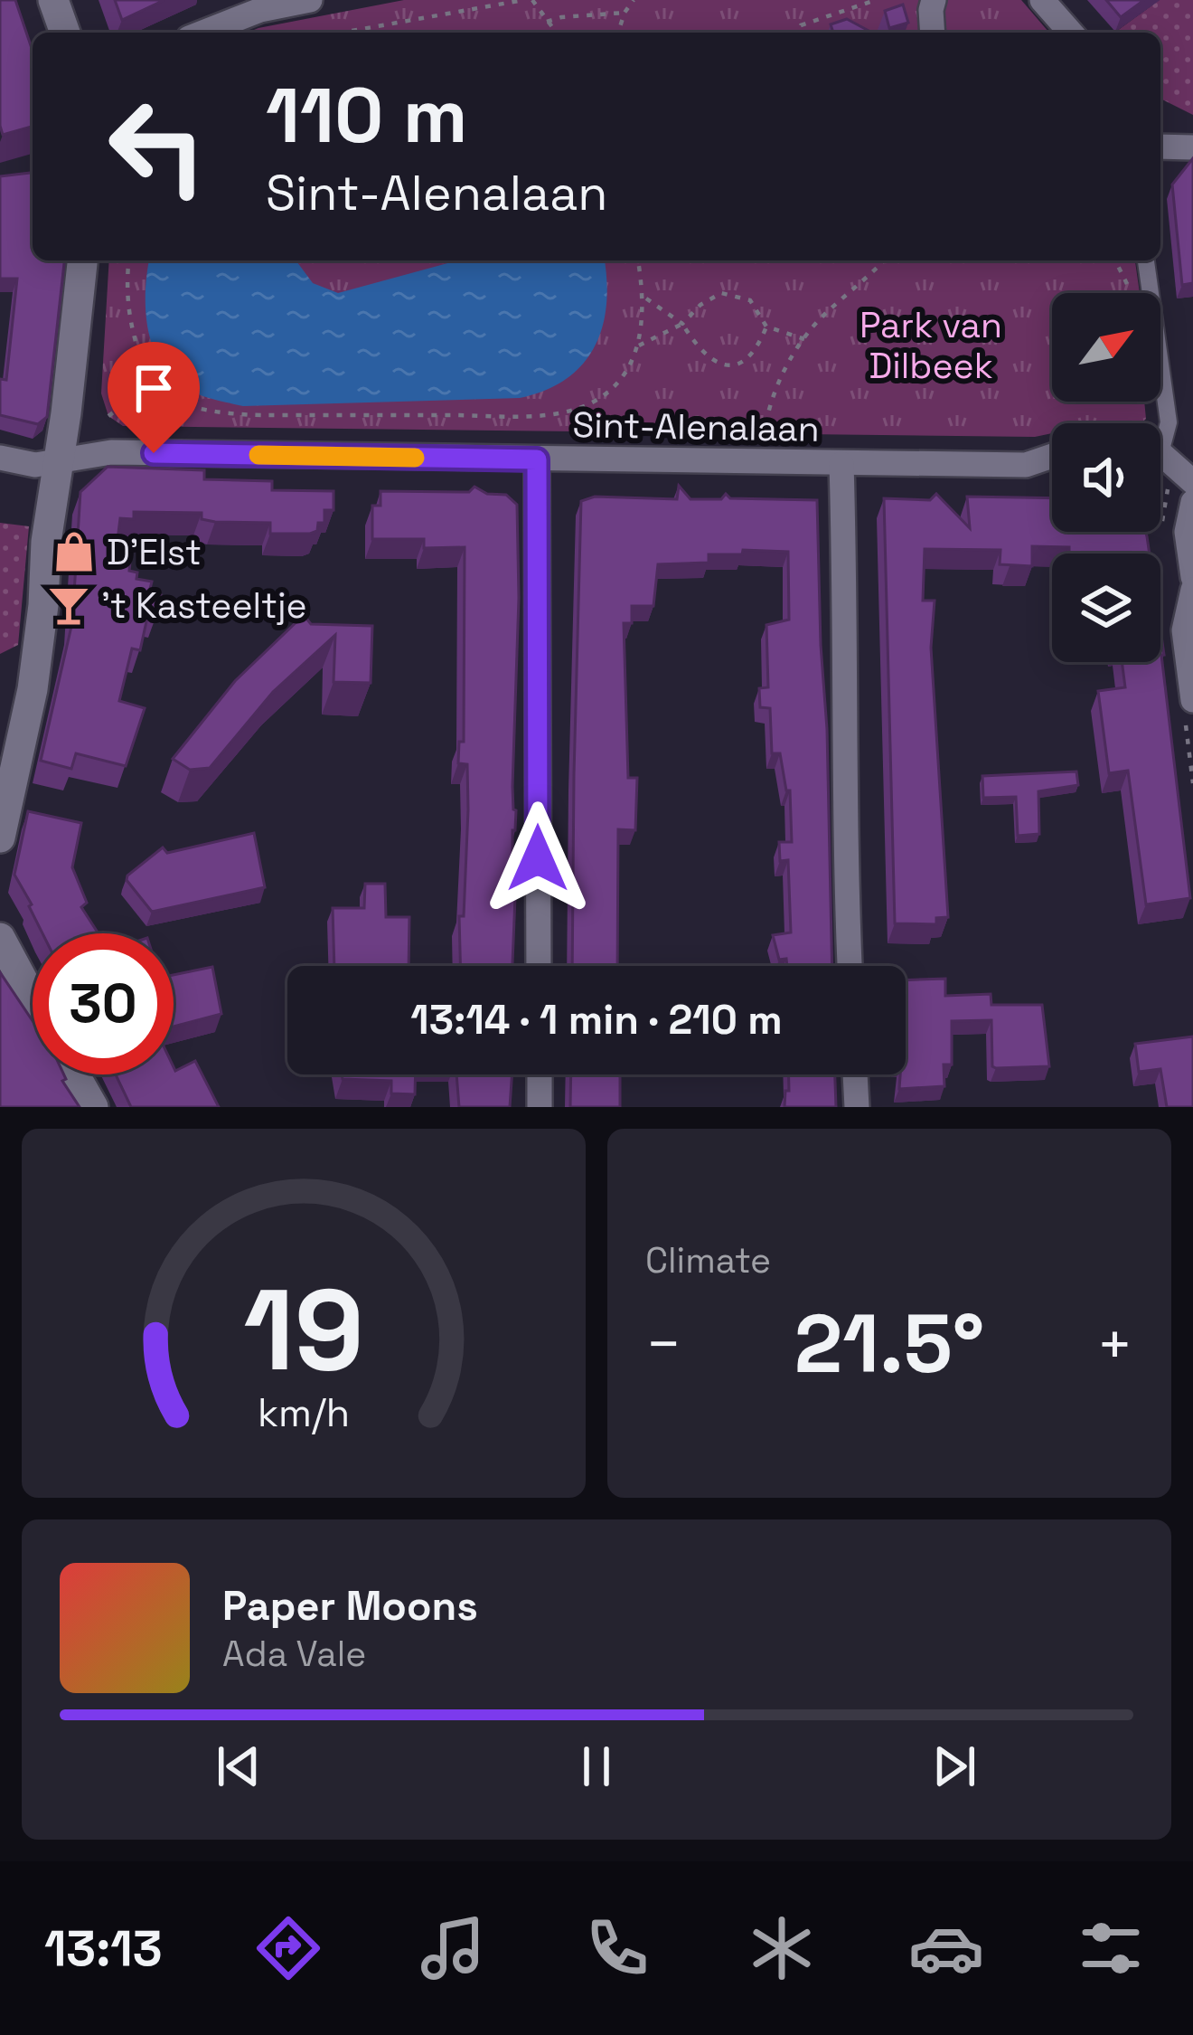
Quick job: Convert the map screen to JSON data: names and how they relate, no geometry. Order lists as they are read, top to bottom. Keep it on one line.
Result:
{"streets":{"street":["Sint-Alenalaan"]},"parks":["Park van Dilbeek"],"places":{"shop":["D'Elst"],"bar":["'t Kasteeltje"]},"north":"top right","page":{"turn":["110 m","Sint-Alenalaan"],"limit":"30","trip":"13:14 · 1 min · 210 m","tile":"Climate","heat":["−","21.5°","+"],"song":["Paper Moons","Ada Vale"],"tabs":"13:13","gauge":["19","km/h"]}}
